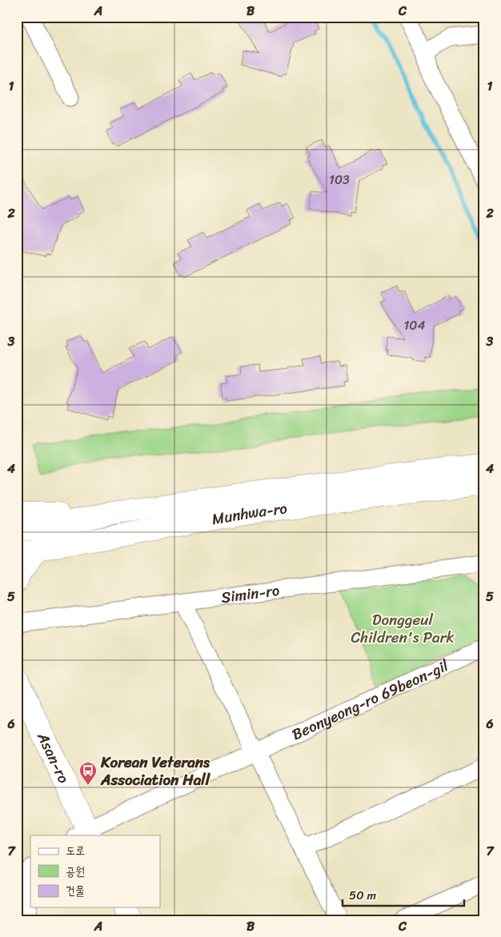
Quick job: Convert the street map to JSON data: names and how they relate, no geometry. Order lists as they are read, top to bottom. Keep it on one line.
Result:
{"streets":{"main road":["Munhwa-ro","Asan-ro"],"street":["Simin-ro","Beonyeong-ro 69beon-gil"]},"crossings":[["Beonyeong-ro 69beon-gil","Asan-ro"]],"parks":["Donggeul Children's Park"],"places":{"bus stop":["Korean Veterans Association Hall"]},"house_numbers":["103","104"],"legend":["도로","공원","건물"],"scale_bar":"50 m","grid":{"columns":["A","B","C"],"rows":["1","2","3","4","5","6","7"]}}
